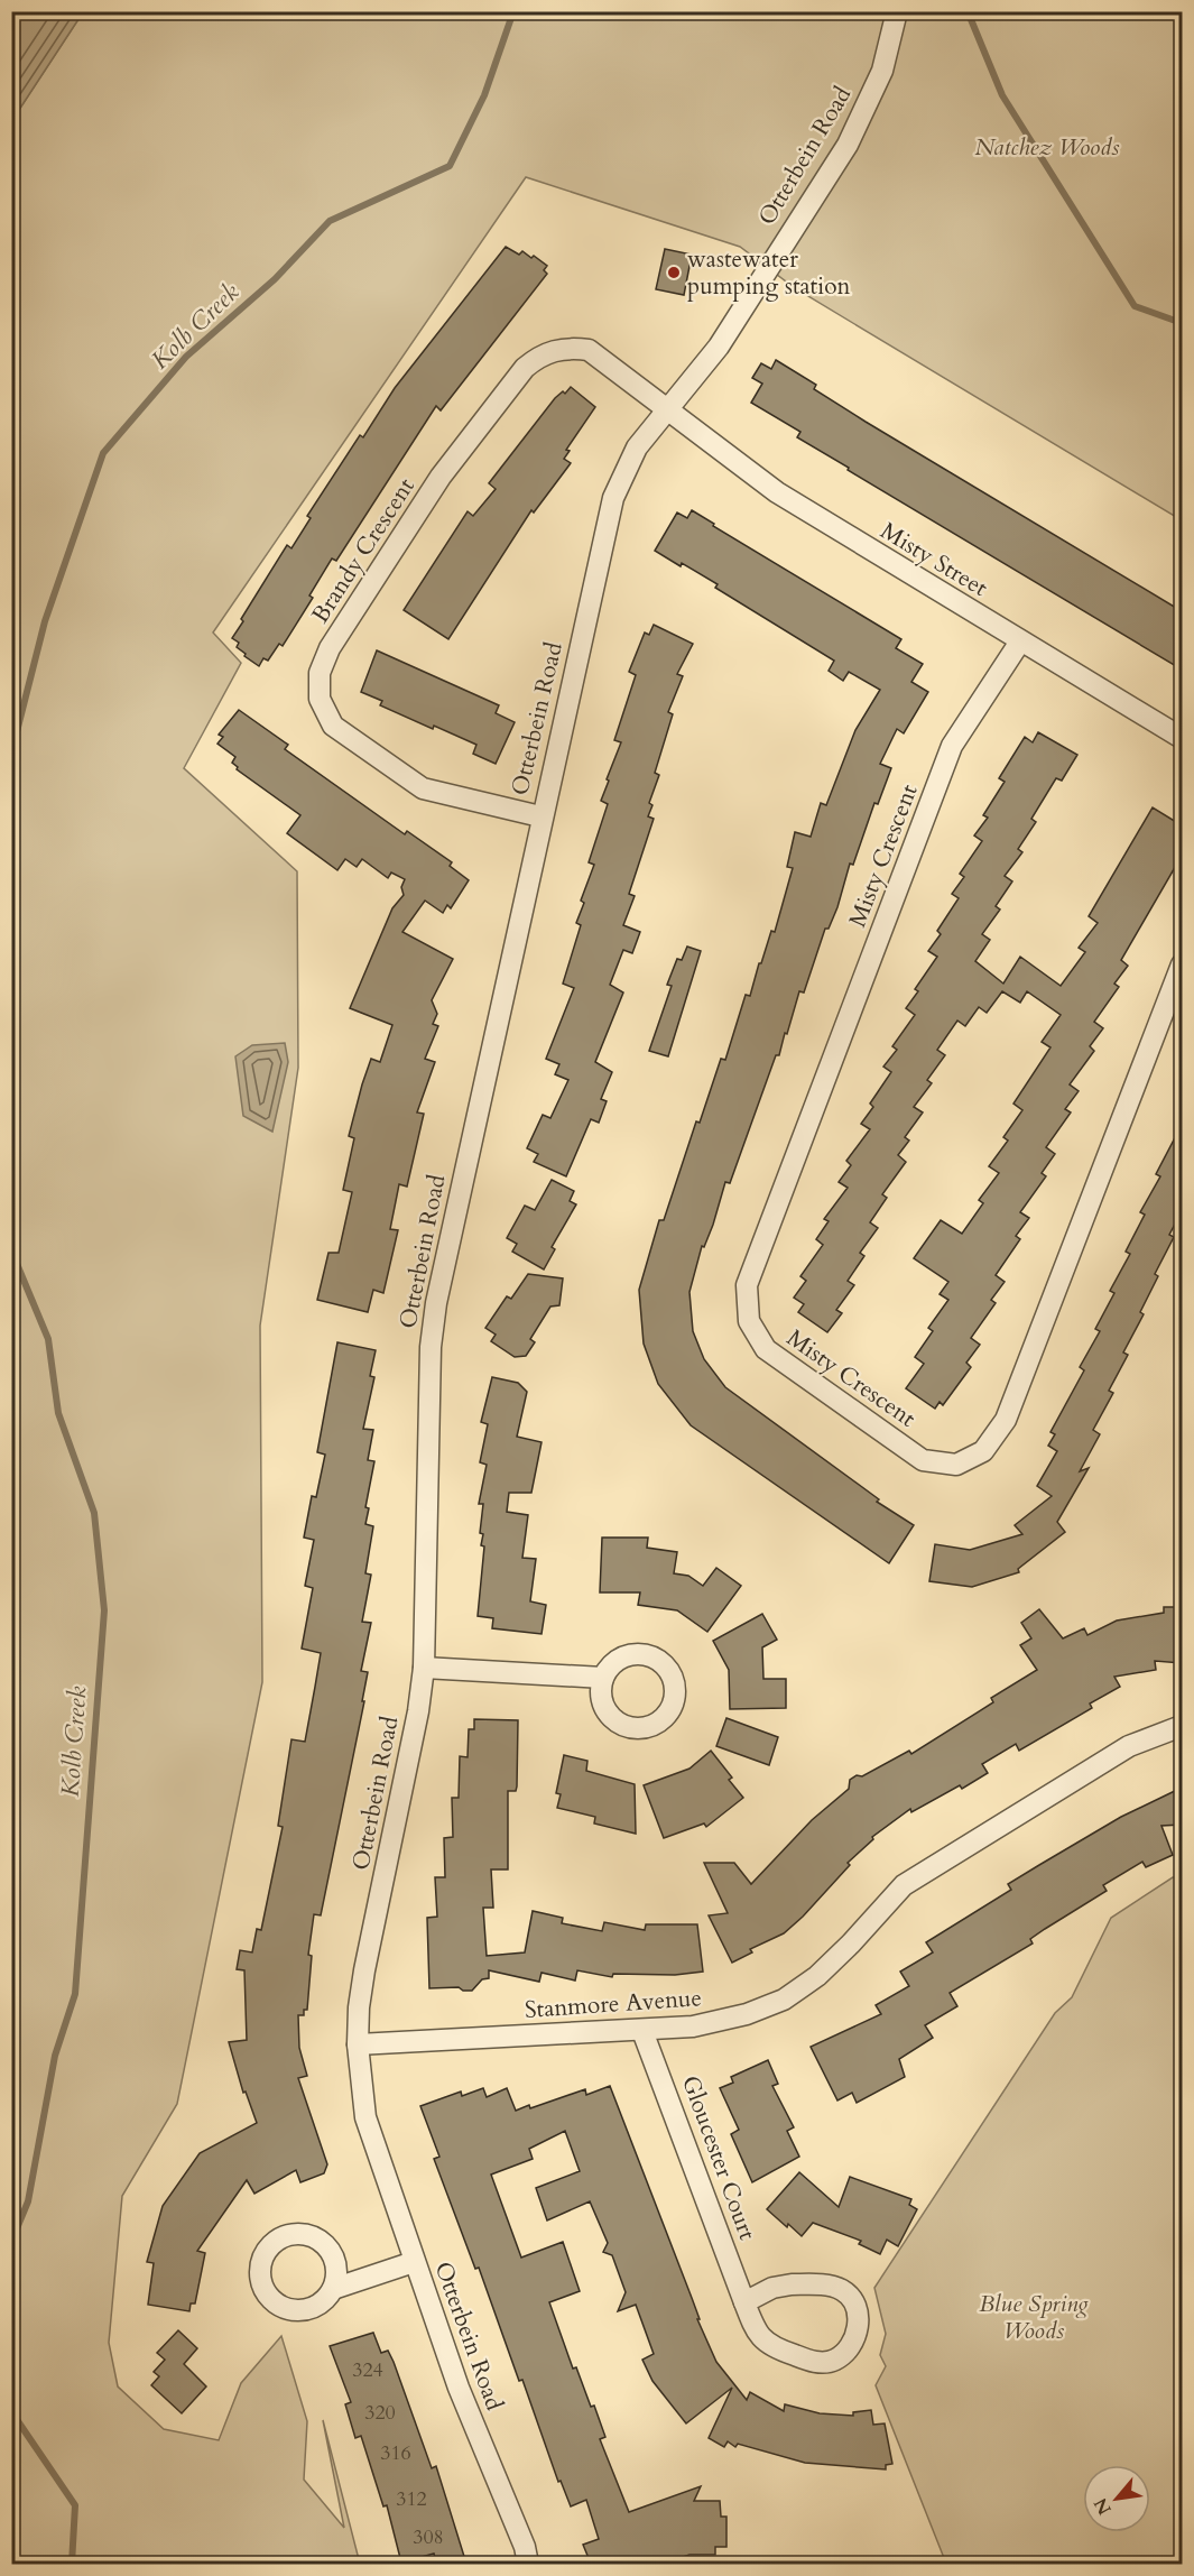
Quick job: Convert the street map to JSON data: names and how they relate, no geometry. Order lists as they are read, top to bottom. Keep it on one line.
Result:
{"streets":{"street":["Otterbein Road","Brandy Crescent","Misty Street","Misty Crescent","Stanmore Avenue","Gloucester Court"]},"crossings":[["Otterbein Road","Brandy Crescent"],["Otterbein Road","Misty Street"],["Otterbein Road","Stanmore Avenue"],["Brandy Crescent","Misty Street"],["Misty Street","Misty Crescent"],["Stanmore Avenue","Gloucester Court"]],"water":["Kolb Creek"],"parks":["Natchez Woods","Blue Spring Woods"],"places":["wastewater pumping station"],"house_numbers":["324","320","316","312","308"],"north":"bottom left"}
